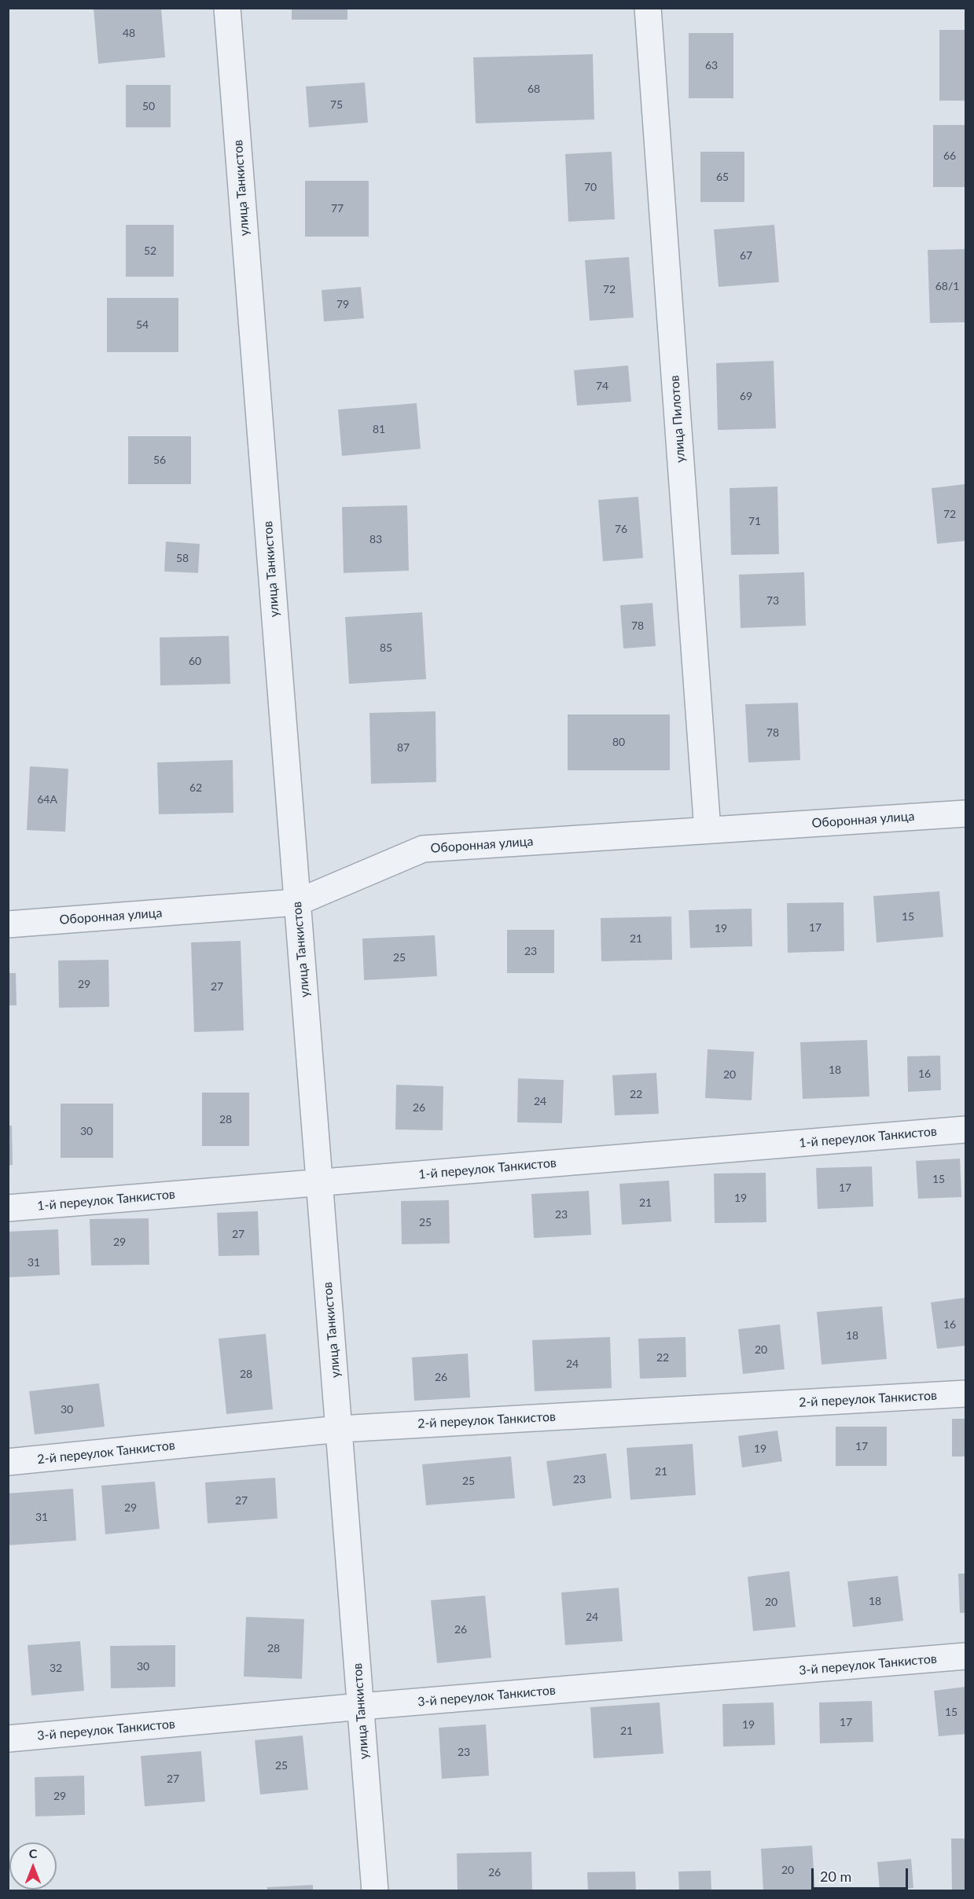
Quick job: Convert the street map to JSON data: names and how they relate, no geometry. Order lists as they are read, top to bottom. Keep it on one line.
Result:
{"streets":{"street":["улица Танкистов","улица Пилотов","Оборонная улица","1-й переулок Танкистов","2-й переулок Танкистов","3-й переулок Танкистов"]},"crossings":[["улица Танкистов","Оборонная улица"],["улица Танкистов","1-й переулок Танкистов"],["улица Танкистов","2-й переулок Танкистов"],["улица Танкистов","3-й переулок Танкистов"],["улица Пилотов","Оборонная улица"]],"house_numbers":["48","63","68","75","50","66","65","70","77","52","67","68/1","72","79","54","74","69","81","56","72","71","76","83","58","73","78","85","60","78","80","87","62","64А","15","17","19","21","23","25","29","27","18","16","20","22","24","26","28","30","15","17","19","21","23","25","27","29","31","16","18","20","22","24","28","26","30","17","19","21","23","25","27","29","31","18","20","24","26","28","30","32","15","17","19","21","23","25","27","29","20","26"],"scale_bar":"20 m","north":"top"}
